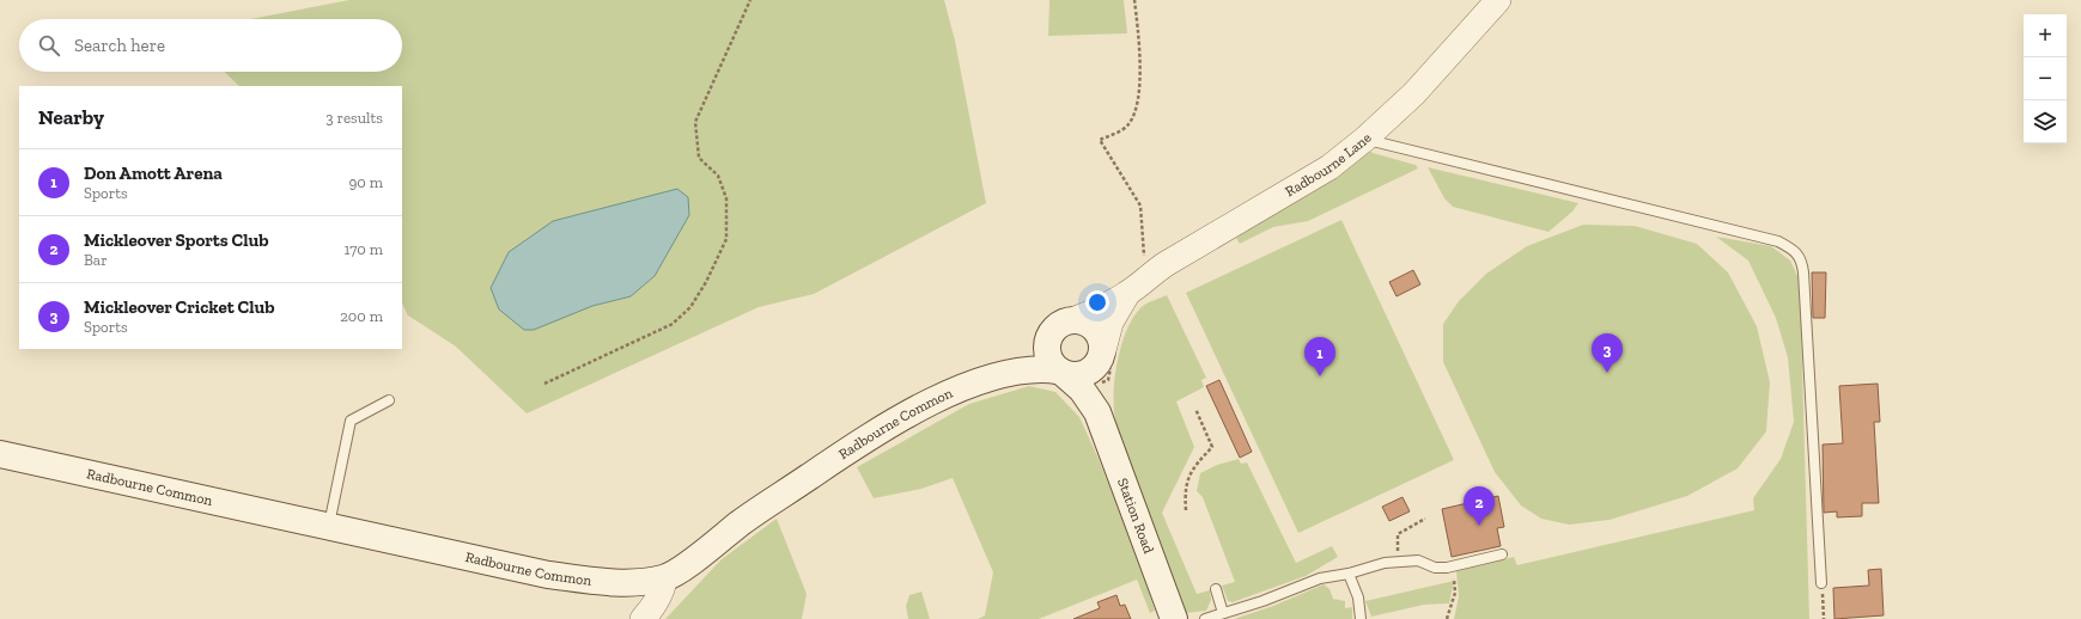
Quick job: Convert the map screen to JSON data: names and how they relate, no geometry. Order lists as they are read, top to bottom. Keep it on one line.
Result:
{"streets":{"main road":["Radbourne Common","Station Road"],"street":["Radbourne Lane"]},"crossings":[["Radbourne Lane","Radbourne Common"],["Radbourne Lane","Station Road"],["Radbourne Common","Station Road"]],"page":{"map_buttons":["+","−"],"search":"Search here","heading":["Nearby","3 results"],"list":[{"mark":"1","name":"Don Amott Arena","note":"Sports","value":"90 m"},{"mark":"2","name":"Mickleover Sports Club","note":"Bar","value":"170 m"},{"mark":"3","name":"Mickleover Cricket Club","note":"Sports","value":"200 m"}],"pins":["3","1","2"]}}
